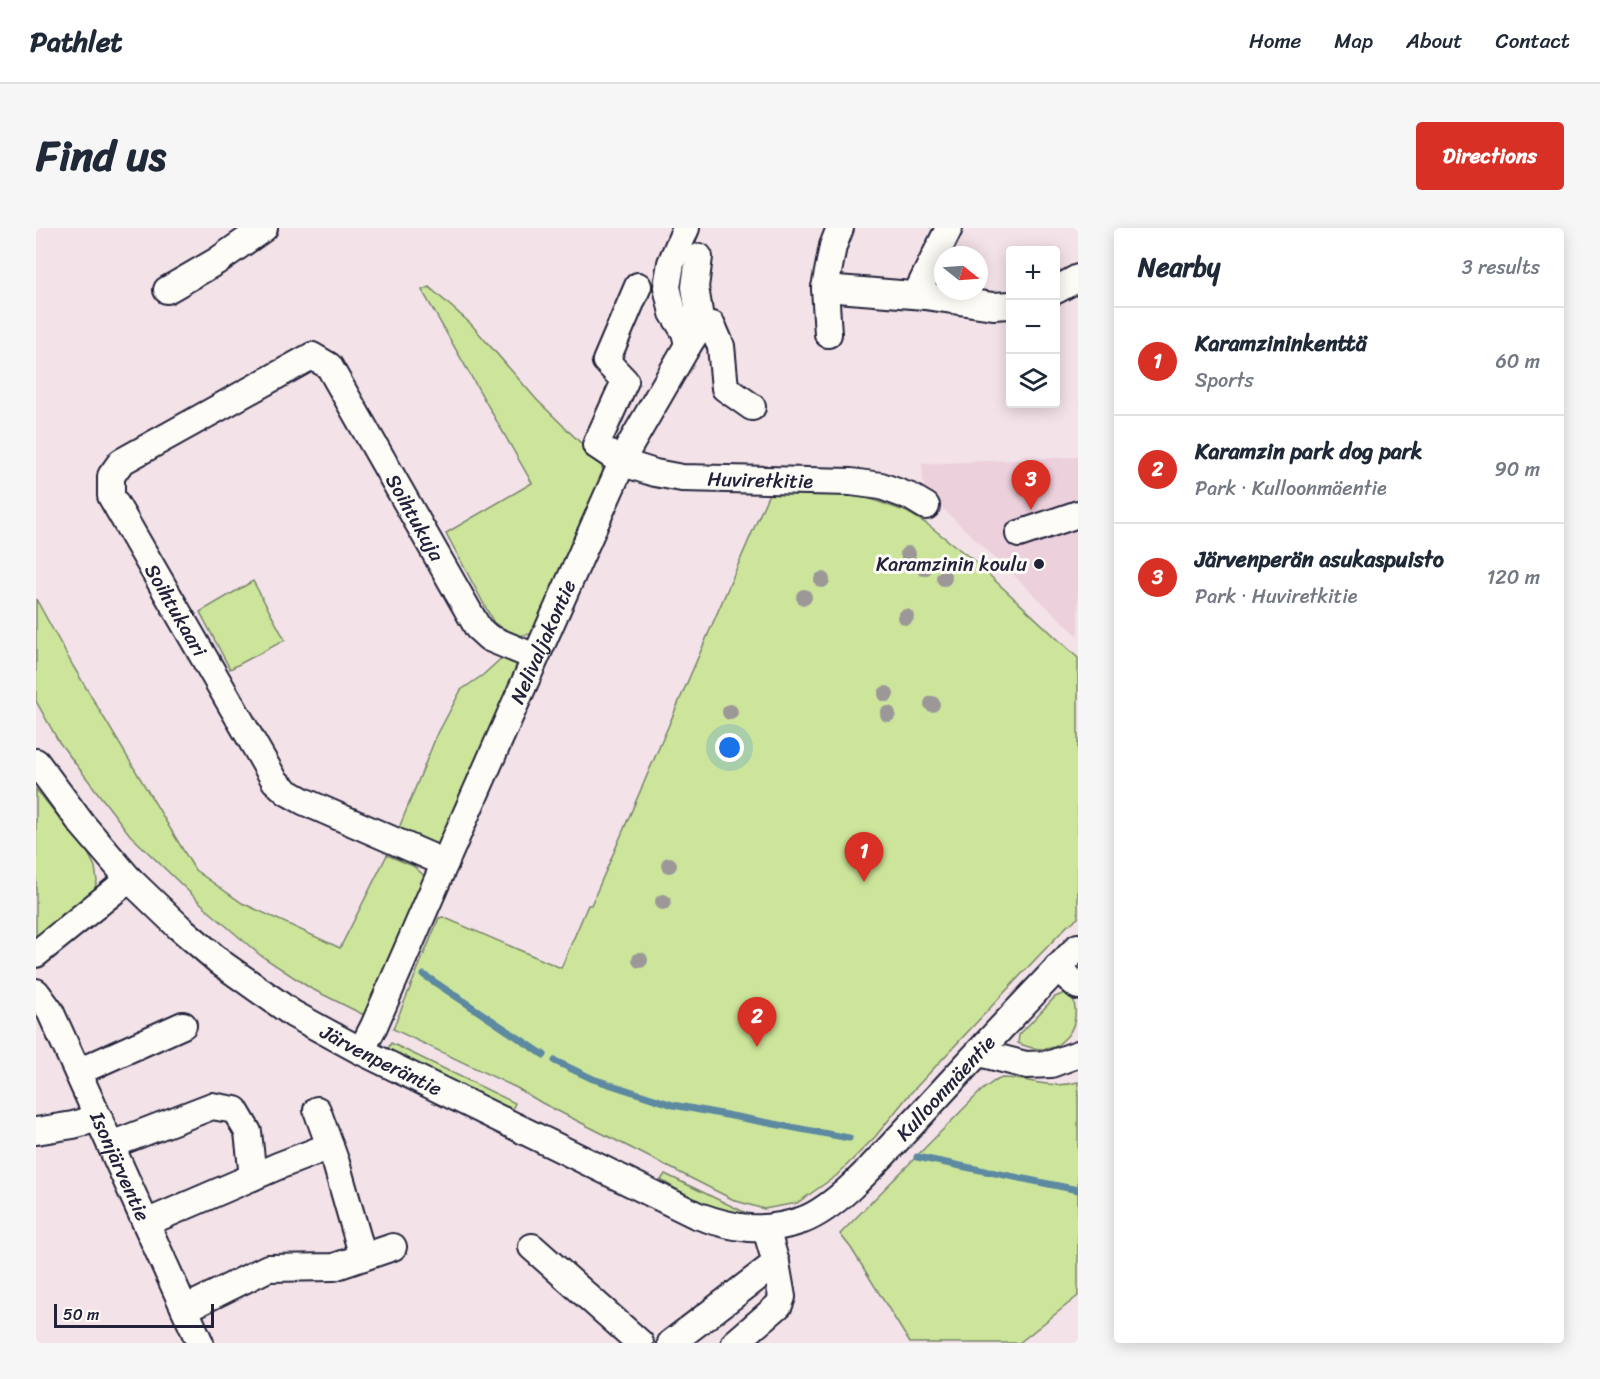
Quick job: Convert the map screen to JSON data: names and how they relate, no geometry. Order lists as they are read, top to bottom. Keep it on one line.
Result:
{"streets":{"street":["Huviretkitie","Soihtukuja","Soihtukaari","Nelivaljakontie","Järvenperäntie","Kulloonmäentie","Isonjärventie"]},"crossings":[["Huviretkitie","Nelivaljakontie"],["Soihtukuja","Soihtukaari"],["Soihtukuja","Nelivaljakontie"],["Soihtukaari","Nelivaljakontie"],["Nelivaljakontie","Järvenperäntie"],["Järvenperäntie","Kulloonmäentie"]],"places":["Karamzinin koulu"],"scale_bar":"50 m","north":"right","page":{"header":"Pathlet","nav":["Home","Map","About","Contact"],"title":"Find us","buttons":"Directions","heading":["Nearby","3 results"],"map_buttons":["+","−"],"list":[{"mark":"1","name":"Karamzininkenttä","note":"Sports","value":"60 m"},{"mark":"2","name":"Karamzin park dog park","note":"Park · Kulloonmäentie","value":"90 m"},{"mark":"3","name":"Järvenperän asukaspuisto","note":"Park · Huviretkitie","value":"120 m"}],"pins":["3","1","2"],"scale":"50 m"}}
